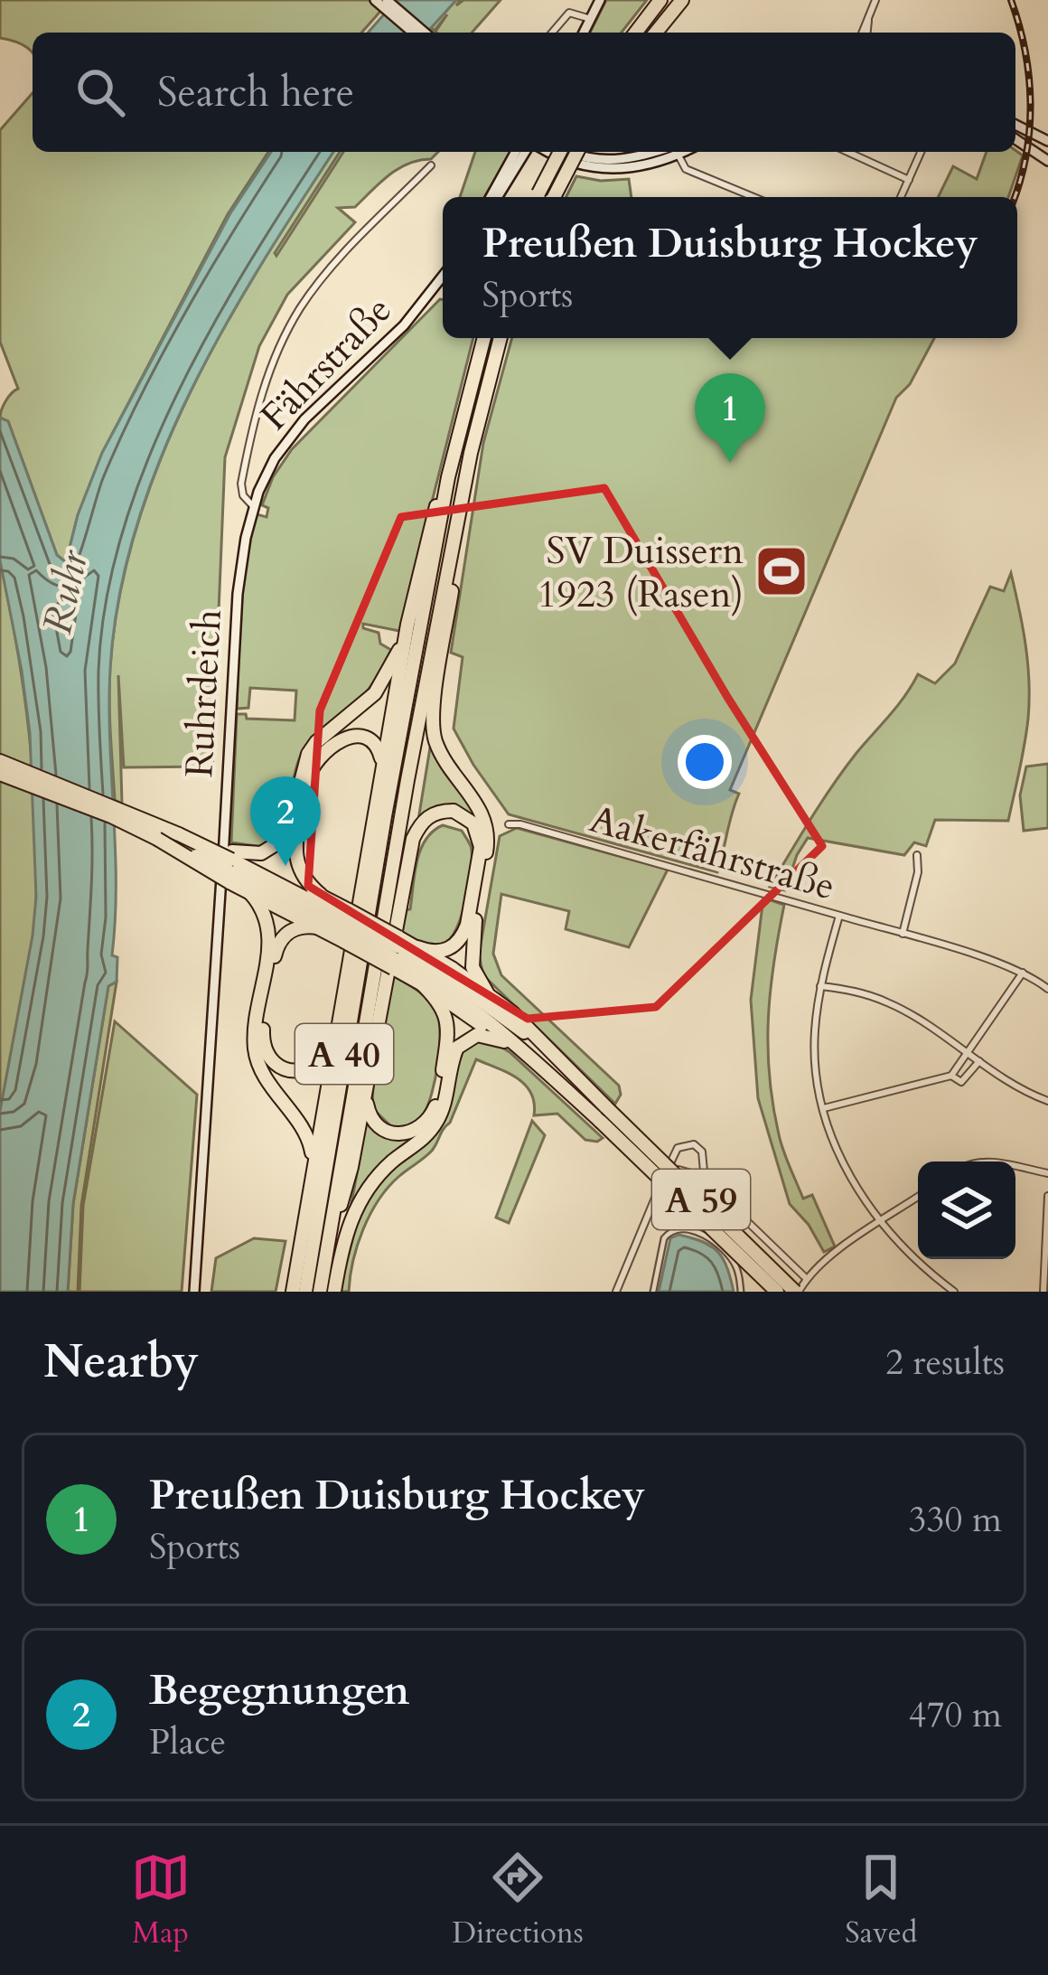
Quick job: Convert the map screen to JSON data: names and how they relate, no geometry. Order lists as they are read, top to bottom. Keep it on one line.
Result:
{"streets":{"highway":["A 40","A 59"],"main road":["Fährstraße","Ruhrdeich"],"street":["Aakerfährstraße"]},"crossings":[["Fährstraße","Ruhrdeich"]],"water":["Ruhr"],"places":{"sports":["SV Duissern 1923 (Rasen)"]},"page":{"search":"Search here","popup":["Preußen Duisburg Hockey","Sports"],"pins":["1","2"],"heading":["Nearby","2 results"],"list":[{"mark":"1","name":"Preußen Duisburg Hockey","note":"Sports","value":"330 m"},{"mark":"2","name":"Begegnungen","note":"Place","value":"470 m"}],"nav":["Map","Directions","Saved"]}}
